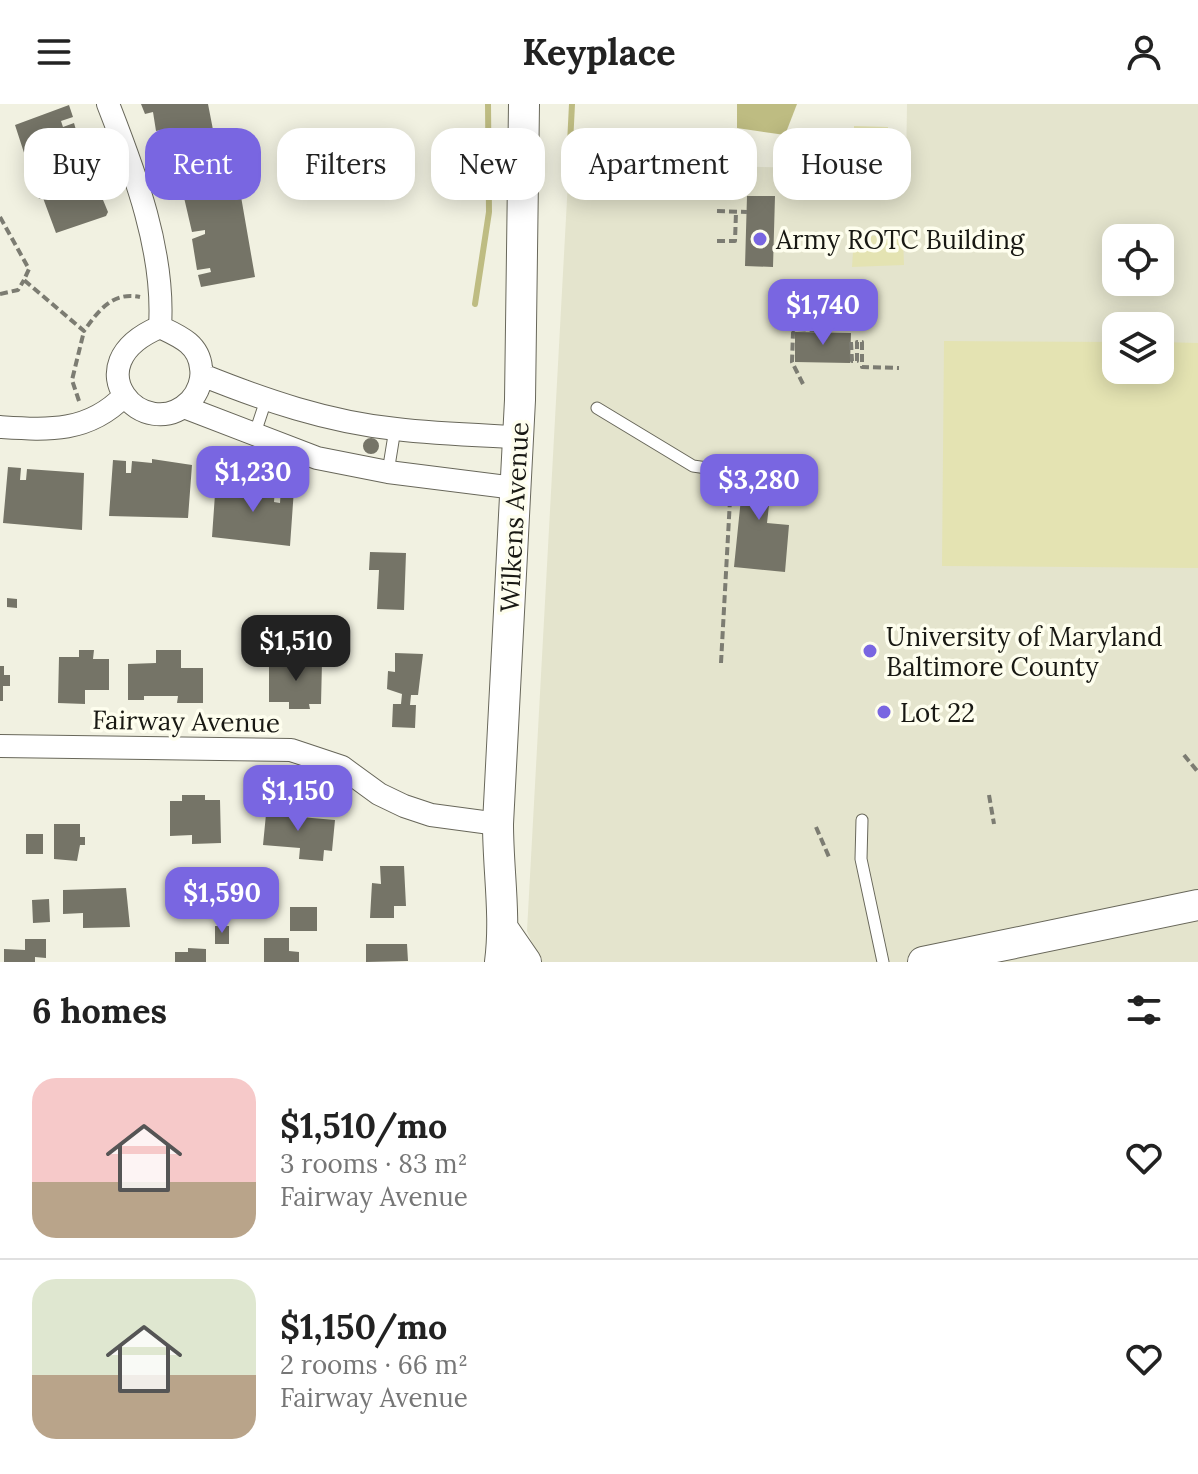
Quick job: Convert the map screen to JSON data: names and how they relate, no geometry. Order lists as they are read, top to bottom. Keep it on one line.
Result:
{"streets":{"main road":["Wilkens Avenue"],"street":["Fairway Avenue"]},"crossings":[["Wilkens Avenue","Fairway Avenue"]],"places":["Army ROTC Building","University of Maryland Baltimore County","Lot 22"],"page":{"header":"Keyplace","chip":["Buy","Rent","Filters","New","Apartment","House"],"price":["$1,740","$1,230","$3,280","$1,510","$1,150","$1,590"],"heading":"6 homes","list":[{"name":"$1,510/mo","note":"3 rooms · 83 m² · Fairway Avenue"},{"name":"$1,150/mo","note":"2 rooms · 66 m² · Fairway Avenue"}]}}
